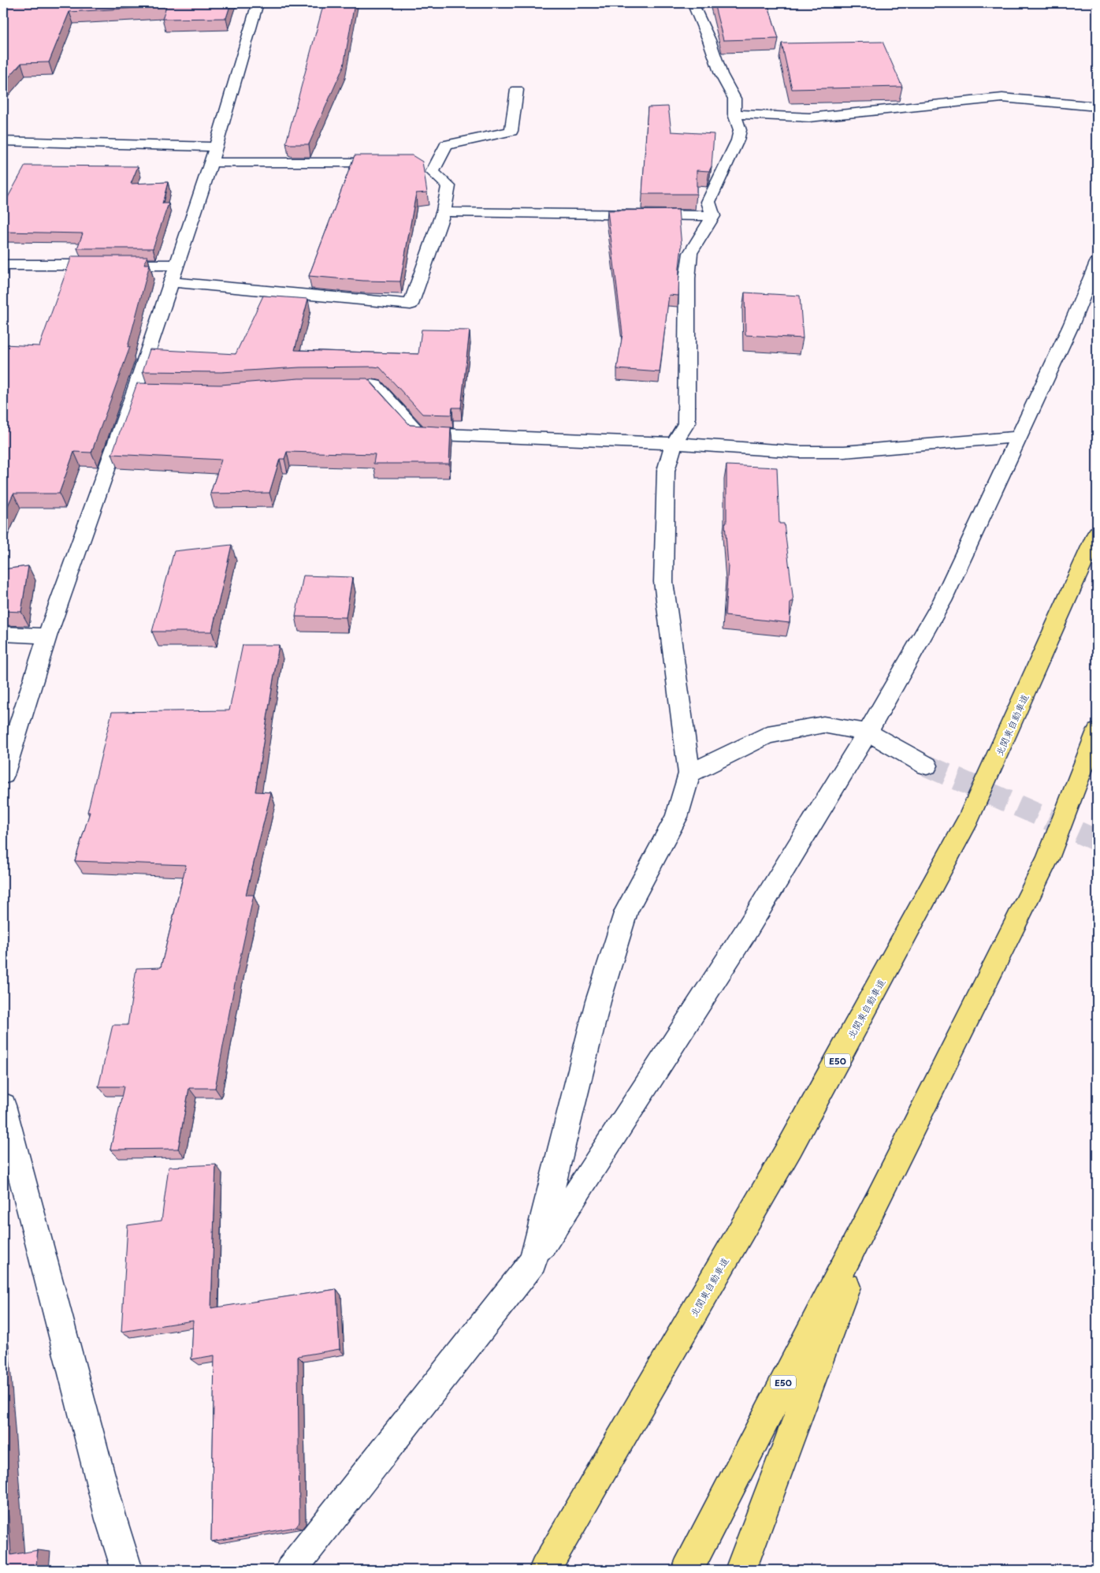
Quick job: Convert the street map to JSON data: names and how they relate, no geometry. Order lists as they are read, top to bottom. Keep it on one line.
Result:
{"streets":{"highway":["北関東自動車道","E50"]}}
